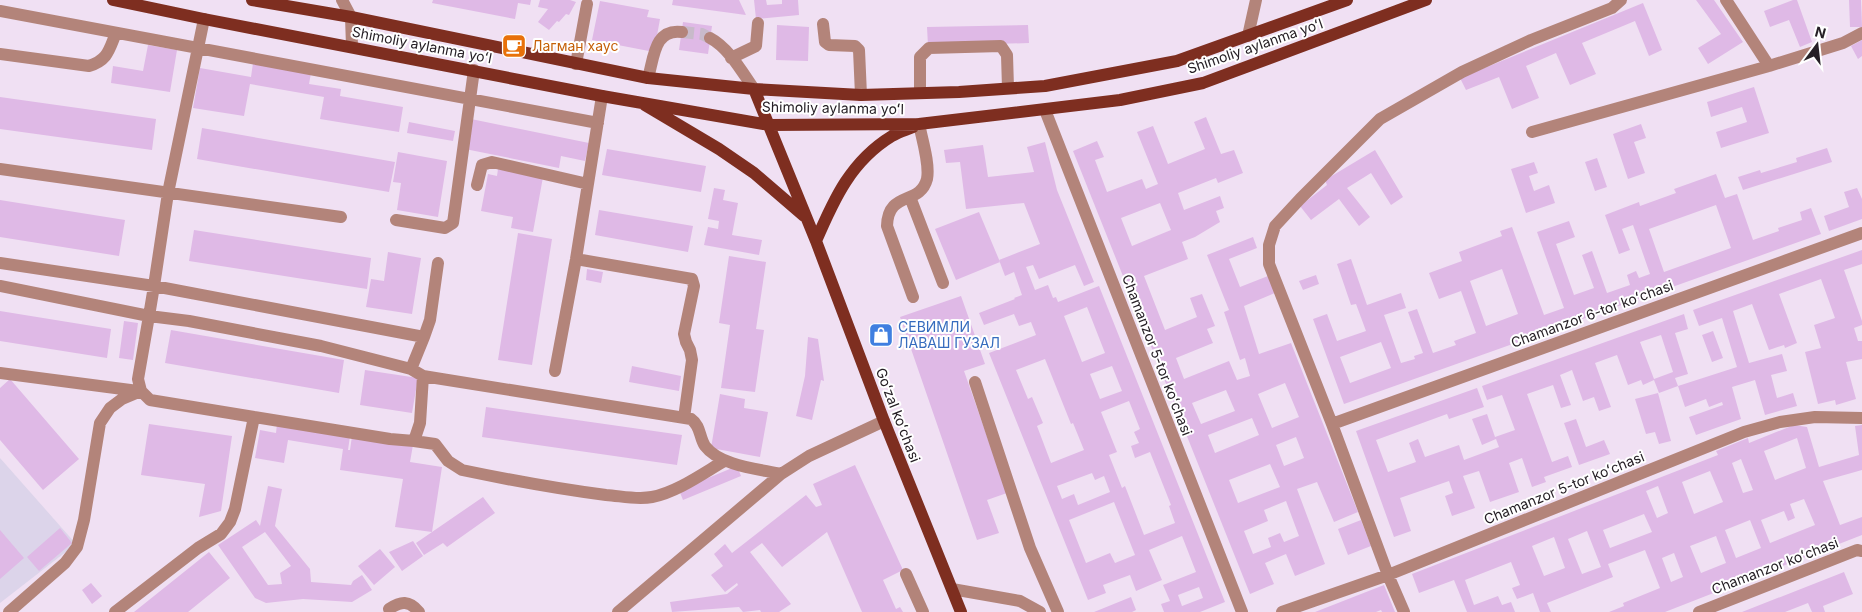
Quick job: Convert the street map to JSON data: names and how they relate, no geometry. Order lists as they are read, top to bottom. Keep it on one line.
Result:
{"streets":{"main road":["Shimoliy aylanma yoʻl","Goʻzal koʻchasi"],"street":["Chamanzor 6-tor koʻchasi","Chamanzor 5-tor koʻchasi","Chamanzor koʻchasi"]},"crossings":[["Shimoliy aylanma yoʻl","Chamanzor 5-tor koʻchasi"],["Shimoliy aylanma yoʻl","Goʻzal koʻchasi"]],"places":{"cafe":["Лагман хаус"],"shop":["СЕВИМЛИ ЛАВАШ ГУЗАЛ"]},"north":"top"}
